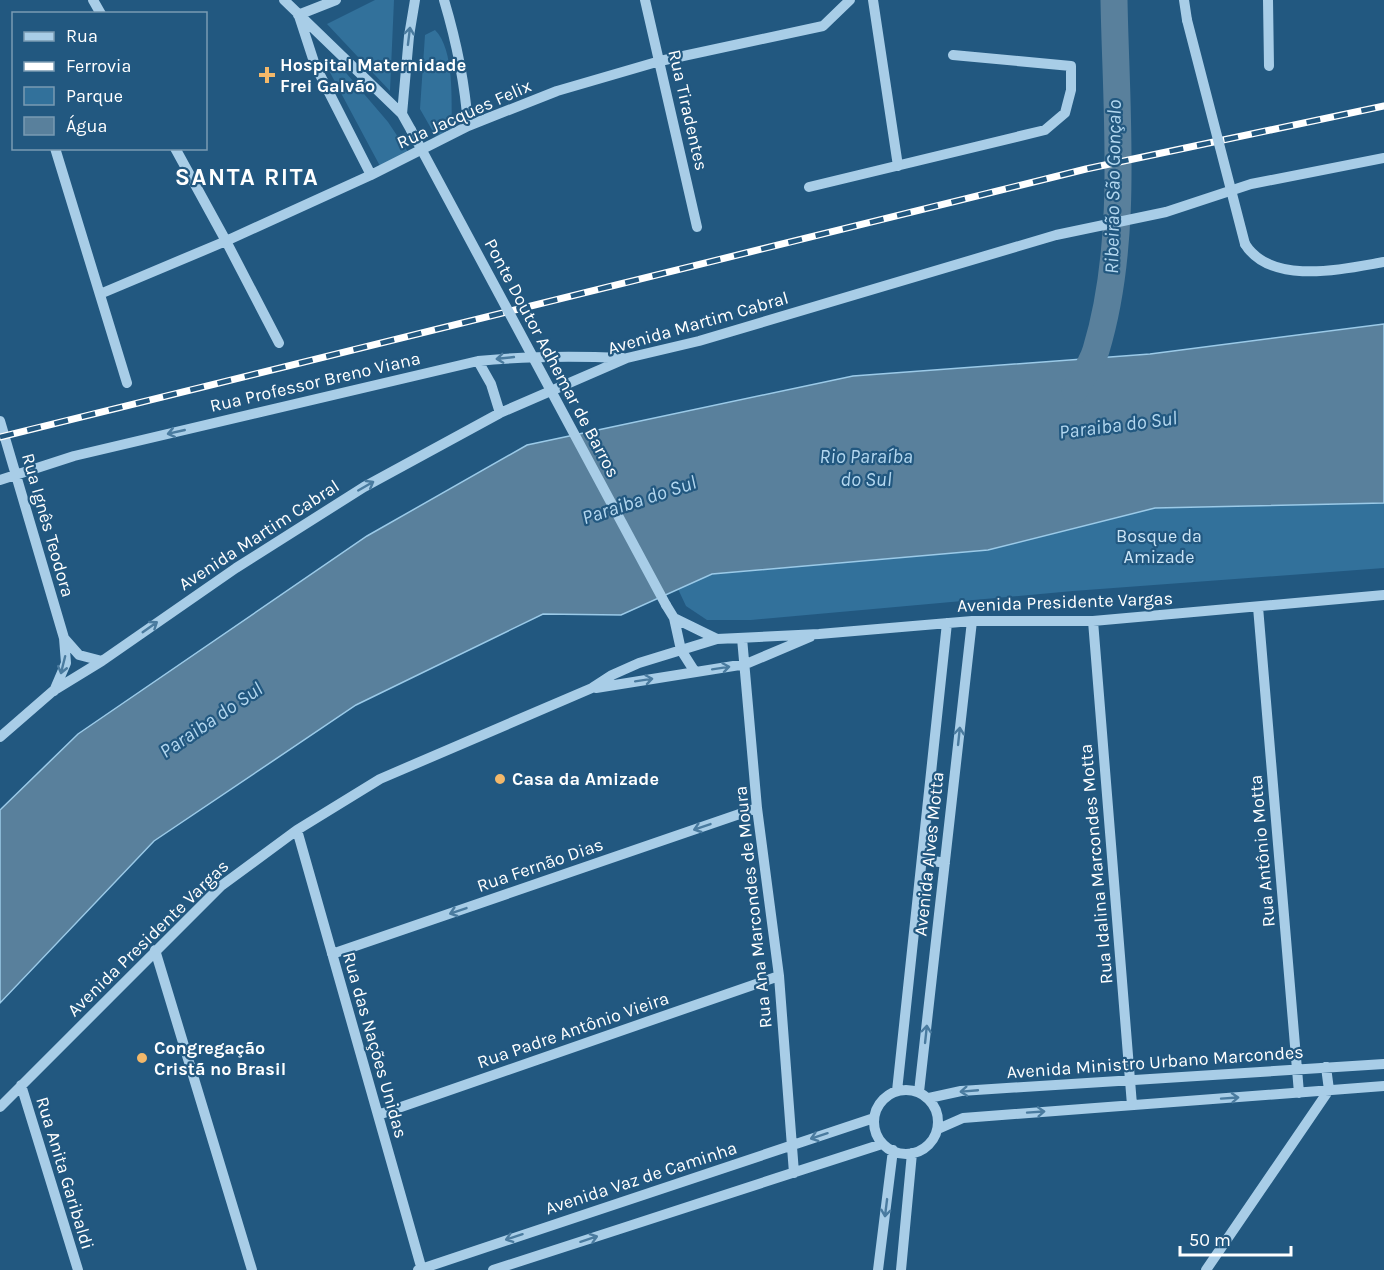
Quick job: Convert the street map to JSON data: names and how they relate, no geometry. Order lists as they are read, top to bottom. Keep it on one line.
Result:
{"streets":{"street":["Rua Tiradentes","Rua Jacques Felix","Avenida Martim Cabral","Ponte Doutor Adhemar de Barros","Rua Professor Breno Viana","Rua Ignês Teodora","Avenida Presidente Vargas","Rua Antônio Motta","Avenida Alves Motta","Rua Idalina Marcondes Motta","Rua Fernão Dias","Rua Ana Marcondes de Moura","Rua Padre Antônio Vieira","Rua das Nações Unidas","Avenida Ministro Urbano Marcondes","Rua Anita Garibaldi","Avenida Vaz de Caminha"]},"crossings":[["Rua Tiradentes","Rua Jacques Felix"],["Avenida Martim Cabral","Rua Professor Breno Viana"],["Avenida Martim Cabral","Rua Ignês Teodora"],["Rua Professor Breno Viana","Rua Ignês Teodora"],["Avenida Presidente Vargas","Rua Antônio Motta"],["Avenida Presidente Vargas","Avenida Alves Motta"],["Avenida Presidente Vargas","Rua Idalina Marcondes Motta"],["Avenida Presidente Vargas","Rua Ana Marcondes de Moura"],["Avenida Presidente Vargas","Rua das Nações Unidas"],["Avenida Presidente Vargas","Rua Anita Garibaldi"],["Rua Antônio Motta","Avenida Ministro Urbano Marcondes"],["Avenida Alves Motta","Avenida Ministro Urbano Marcondes"],["Avenida Alves Motta","Avenida Vaz de Caminha"],["Rua Idalina Marcondes Motta","Avenida Ministro Urbano Marcondes"],["Rua Fernão Dias","Rua Ana Marcondes de Moura"],["Rua Fernão Dias","Rua das Nações Unidas"],["Rua Ana Marcondes de Moura","Rua Padre Antônio Vieira"],["Rua Ana Marcondes de Moura","Avenida Vaz de Caminha"],["Rua Padre Antônio Vieira","Rua das Nações Unidas"],["Rua das Nações Unidas","Avenida Vaz de Caminha"],["Avenida Ministro Urbano Marcondes","Avenida Vaz de Caminha"]],"one_way":["Rua Professor Breno Viana","Rua Fernão Dias"],"districts":["SANTA RITA"],"water":["Ribeirão São Gonçalo","Paraiba do Sul","Rio Paraíba do Sul"],"parks":["Bosque da Amizade"],"places":{"health":["Hospital Maternidade Frei Galvão"],"other":["Casa da Amizade","Congregação Cristã no Brasil"]},"legend":["Rua","Ferrovia","Parque","Água"],"scale_bar":"50 m"}
